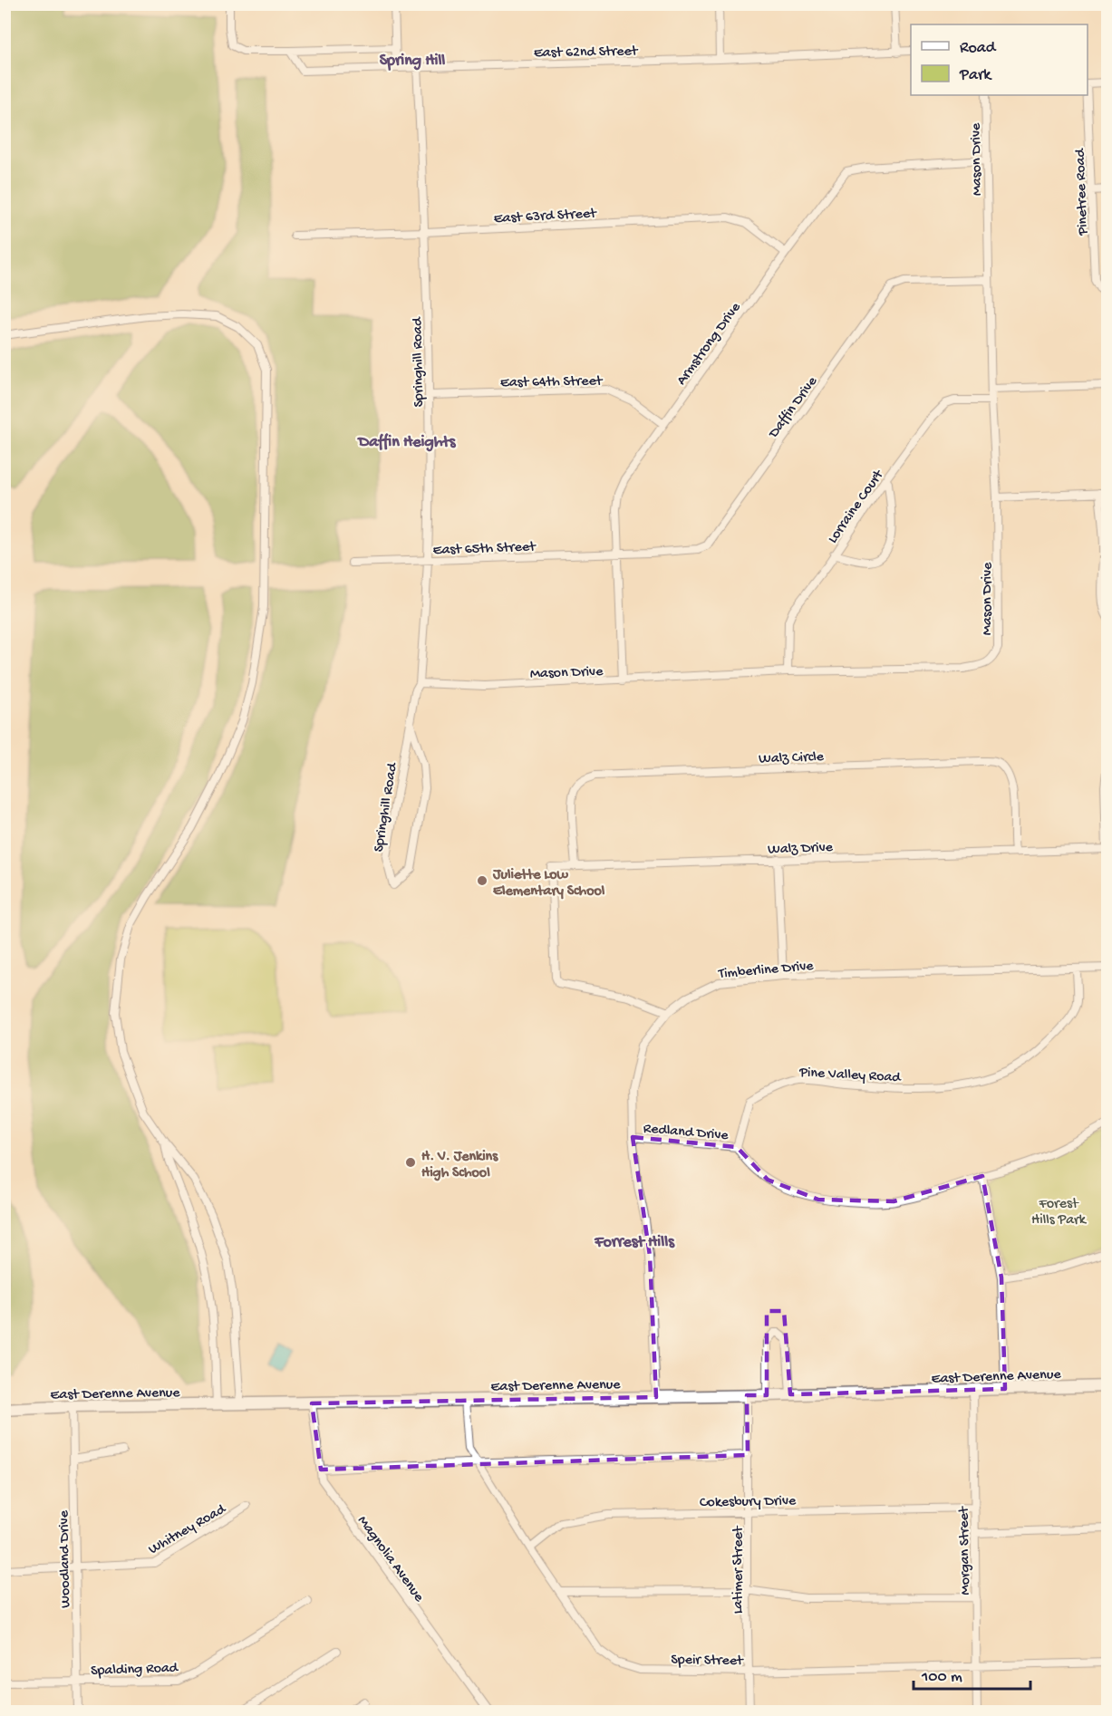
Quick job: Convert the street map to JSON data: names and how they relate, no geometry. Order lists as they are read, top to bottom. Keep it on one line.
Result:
{"streets":{"main road":["East Derenne Avenue"],"street":["East 62nd Street","Mason Drive","Pinetree Road","East 63rd Street","Armstrong Drive","Springhill Road","East 64th Street","Daffin Drive","Lorraine Court","East 65th Street","Walz Circle","Walz Drive","Timberline Drive","Pine Valley Road","Redland Drive","Cokesbury Drive","Whitney Road","Morgan Street","Magnolia Avenue","Woodland Drive","Latimer Street","Speir Street","Spalding Road"]},"crossings":[["East 62nd Street","Springhill Road"],["Mason Drive","Armstrong Drive"],["Mason Drive","Springhill Road"],["Mason Drive","Daffin Drive"],["Mason Drive","Lorraine Court"],["East 63rd Street","Armstrong Drive"],["East 63rd Street","Springhill Road"],["Armstrong Drive","East 64th Street"],["Armstrong Drive","Daffin Drive"],["Armstrong Drive","East 65th Street"],["Springhill Road","East 64th Street"],["Springhill Road","East 65th Street"],["Daffin Drive","East 65th Street"],["Walz Circle","Walz Drive"],["Walz Drive","Timberline Drive"],["Timberline Drive","Pine Valley Road"],["Timberline Drive","Redland Drive"],["Timberline Drive","East Derenne Avenue"],["Pine Valley Road","Redland Drive"],["East Derenne Avenue","Morgan Street"],["East Derenne Avenue","Magnolia Avenue"],["East Derenne Avenue","Woodland Drive"],["East Derenne Avenue","Latimer Street"],["East Derenne Avenue","Speir Street"],["Cokesbury Drive","Morgan Street"],["Cokesbury Drive","Latimer Street"],["Cokesbury Drive","Speir Street"],["Whitney Road","Woodland Drive"],["Morgan Street","Speir Street"],["Woodland Drive","Spalding Road"],["Latimer Street","Speir Street"]],"districts":["Spring Hill","Daffin Heights","Forrest Hills"],"parks":["Forest Hills Park"],"places":["Juliette Low Elementary School","H. V. Jenkins High School"],"legend":["Road","Park"],"scale_bar":"100 m"}
